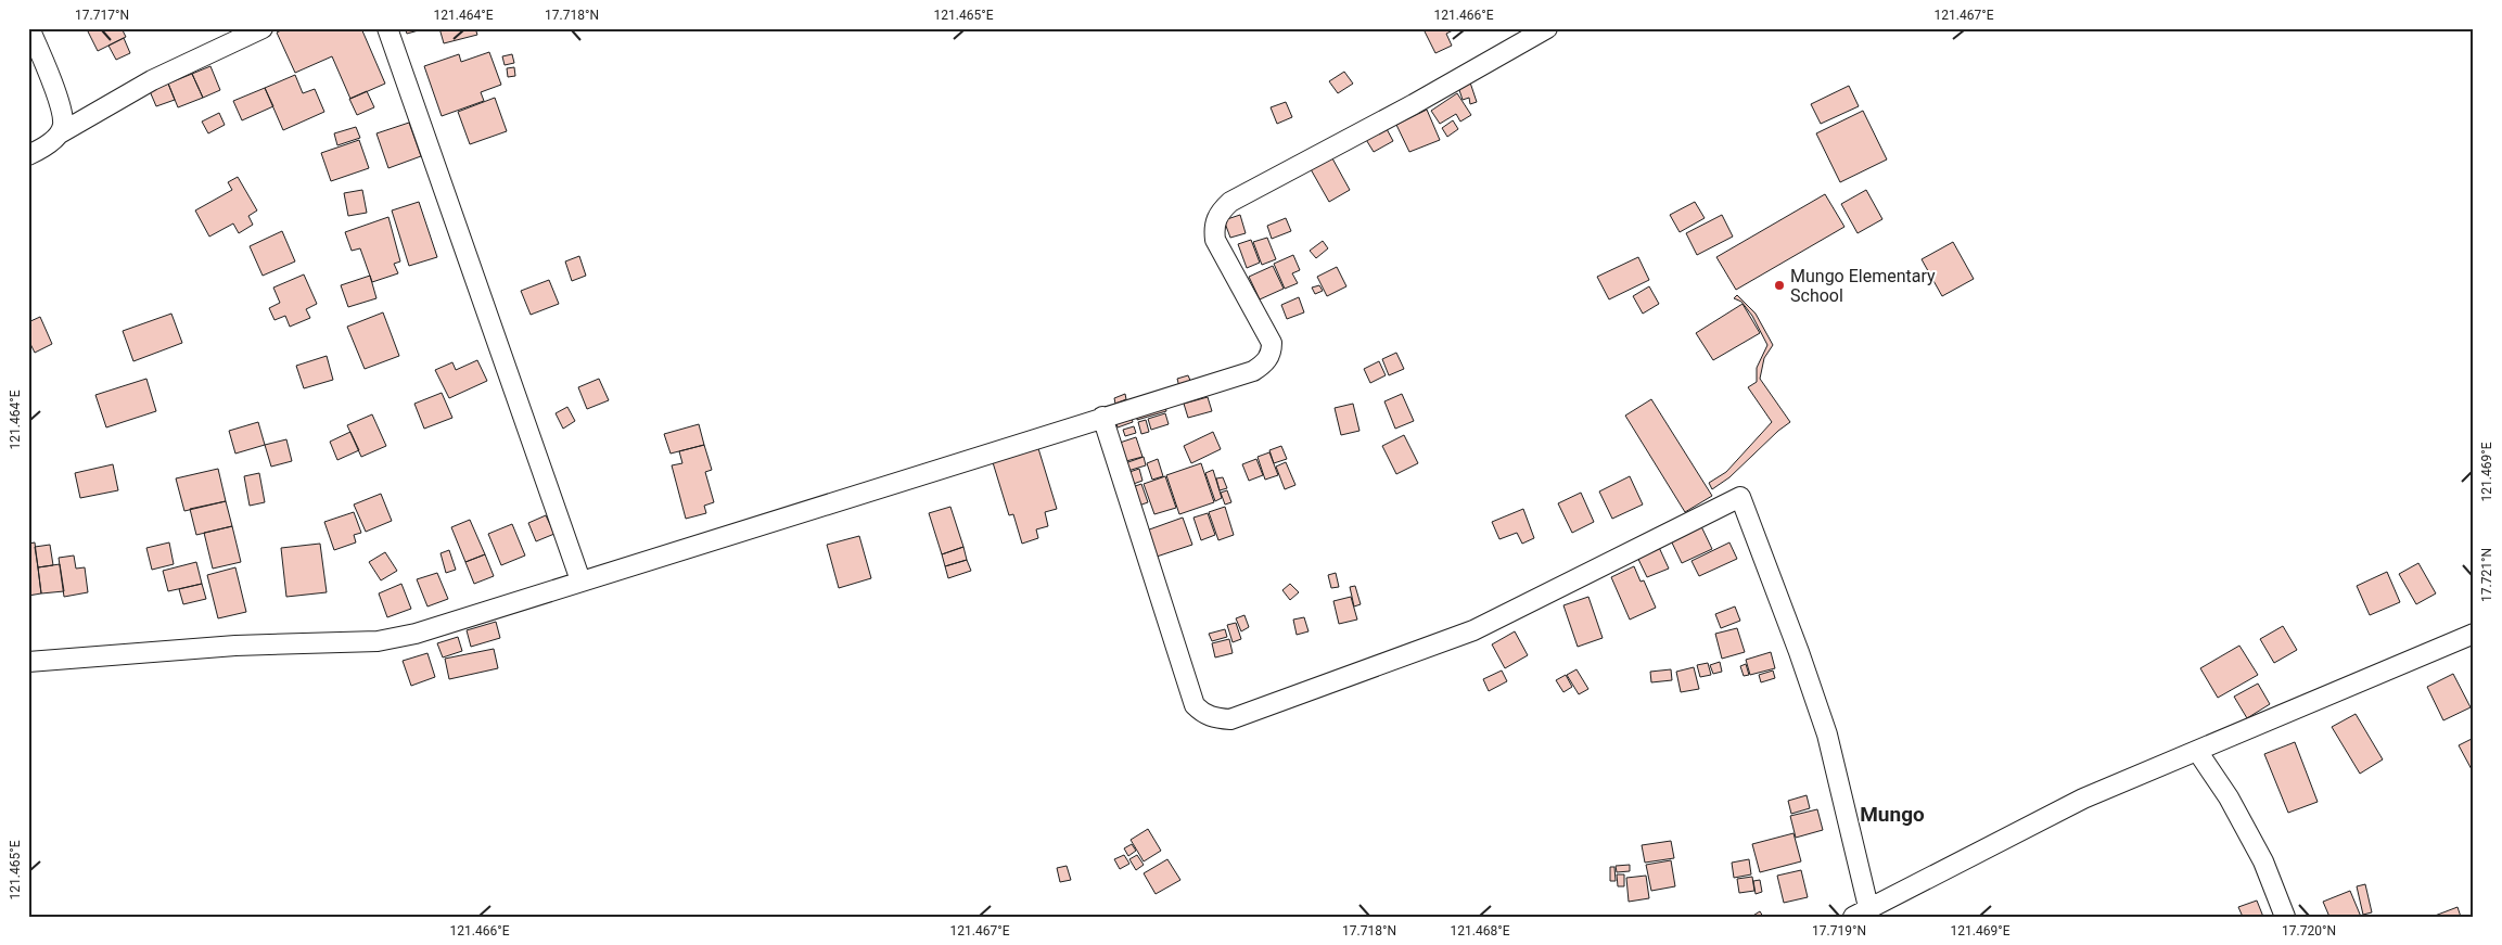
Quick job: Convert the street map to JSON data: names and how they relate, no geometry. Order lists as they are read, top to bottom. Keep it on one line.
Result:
{"districts":["Mungo"],"places":["Mungo Elementary School"],"coordinates":["17.717°N","121.464°E","17.718°N","121.465°E","121.466°E","121.467°E","121.469°E","17.721°N","121.468°E","17.719°N","17.720°N"]}
